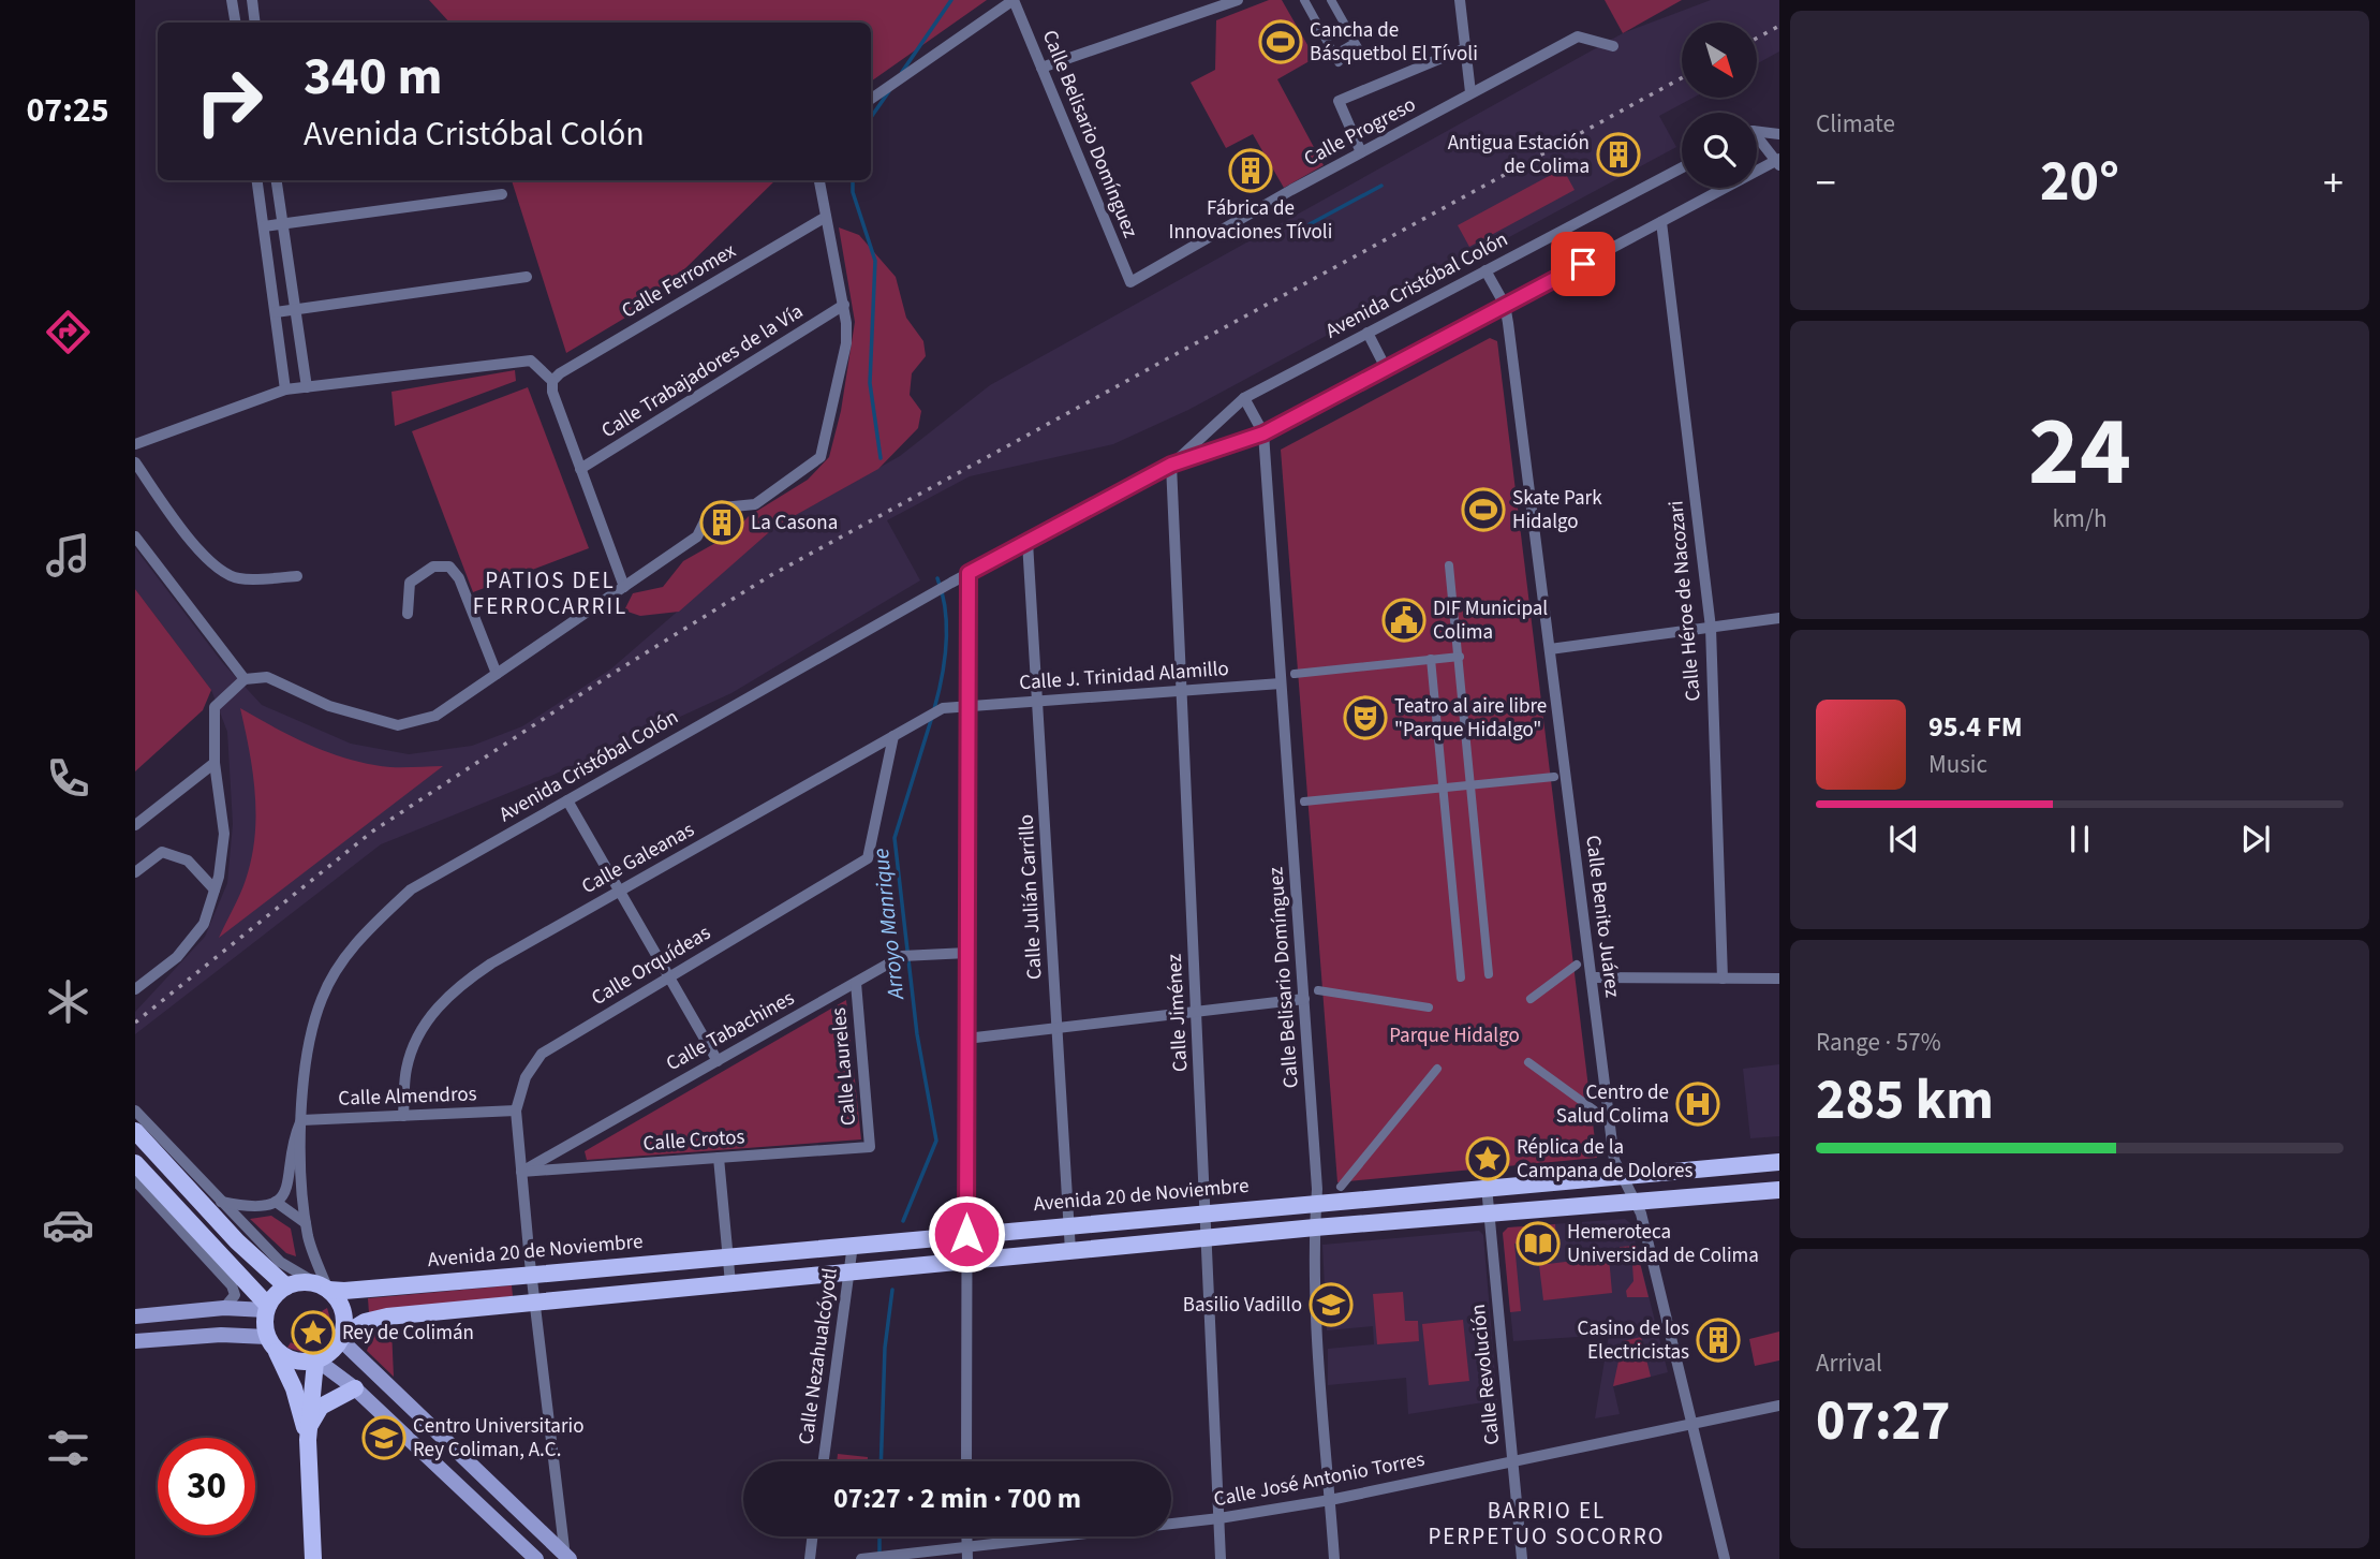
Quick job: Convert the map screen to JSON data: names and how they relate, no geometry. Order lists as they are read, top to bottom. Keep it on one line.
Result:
{"streets":{"main road":["Avenida 20 de Noviembre"],"street":["Calle Progreso","Calle Belisario Domínguez","Calle Ferromex","Avenida Cristóbal Colón","Calle Trabajadores de la Vía","Calle Héroe de Nacozari","Calle J. Trinidad Alamillo","Calle Galeanas","Calle Julián Carrillo","Calle Benito Juárez","Calle Orquídeas","Calle Jiménez","Calle Tabachines","Calle Laureles","Calle Almendros","Calle Crotos","Calle Nezahualcóyotl","Calle Revolución","Calle José Antonio Torres"]},"crossings":[["Calle Progreso","Calle Belisario Domínguez"],["Calle Belisario Domínguez","Avenida Cristóbal Colón"],["Calle Belisario Domínguez","Calle J. Trinidad Alamillo"],["Calle Belisario Domínguez","Avenida 20 de Noviembre"],["Calle Belisario Domínguez","Calle José Antonio Torres"],["Avenida Cristóbal Colón","Calle Héroe de Nacozari"],["Avenida Cristóbal Colón","Calle Julián Carrillo"],["Avenida Cristóbal Colón","Calle Benito Juárez"],["Avenida Cristóbal Colón","Calle Jiménez"],["Avenida Cristóbal Colón","Calle Almendros"],["Avenida Cristóbal Colón","Avenida 20 de Noviembre"],["Calle J. Trinidad Alamillo","Calle Galeanas"],["Calle J. Trinidad Alamillo","Calle Julián Carrillo"],["Calle J. Trinidad Alamillo","Calle Jiménez"],["Calle Galeanas","Calle Orquídeas"],["Calle Galeanas","Calle Almendros"],["Calle Julián Carrillo","Avenida 20 de Noviembre"],["Calle Benito Juárez","Avenida 20 de Noviembre"],["Calle Benito Juárez","Calle José Antonio Torres"],["Calle Orquídeas","Calle Tabachines"],["Calle Orquídeas","Calle Almendros"],["Calle Orquídeas","Calle Crotos"],["Calle Orquídeas","Avenida 20 de Noviembre"],["Calle Jiménez","Avenida 20 de Noviembre"],["Calle Jiménez","Calle José Antonio Torres"],["Calle Tabachines","Calle Laureles"],["Calle Tabachines","Calle Crotos"],["Calle Laureles","Calle Crotos"],["Avenida 20 de Noviembre","Calle Nezahualcóyotl"],["Avenida 20 de Noviembre","Calle Revolución"],["Calle Revolución","Calle José Antonio Torres"]],"districts":["PATIOS DEL FERROCARRIL","BARRIO EL PERPETUO SOCORRO"],"water":["Arroyo Manrique"],"parks":["Parque Hidalgo"],"places":{"sports":["Cancha de Básquetbol El Tívoli","Skate Park Hidalgo"],"building":["Antigua Estación de Colima","Fábrica de Innovaciones Tívoli","La Casona","Casino de los Electricistas"],"public building":["DIF Municipal Colima"],"theatre":["Teatro al aire libre \"Parque Hidalgo\""],"hospital":["Centro de Salud Colima"],"place":["Réplica de la Campana de Dolores","Rey de Colimán"],"library":["Hemeroteca Universidad de Colima"],"school or university":["Basilio Vadillo","Centro Universitario Rey Coliman, A.C."]},"north":"bottom right","page":{"tabs":"07:25","tile":["Climate",["24","km/h"],["Range · 57%","285 km"],["Arrival","07:27"]],"turn":["340 m","Avenida Cristóbal Colón"],"heat":["−","20°","+"],"song":["95.4 FM","Music"],"limit":"30","trip":"07:27 · 2 min · 700 m"}}
